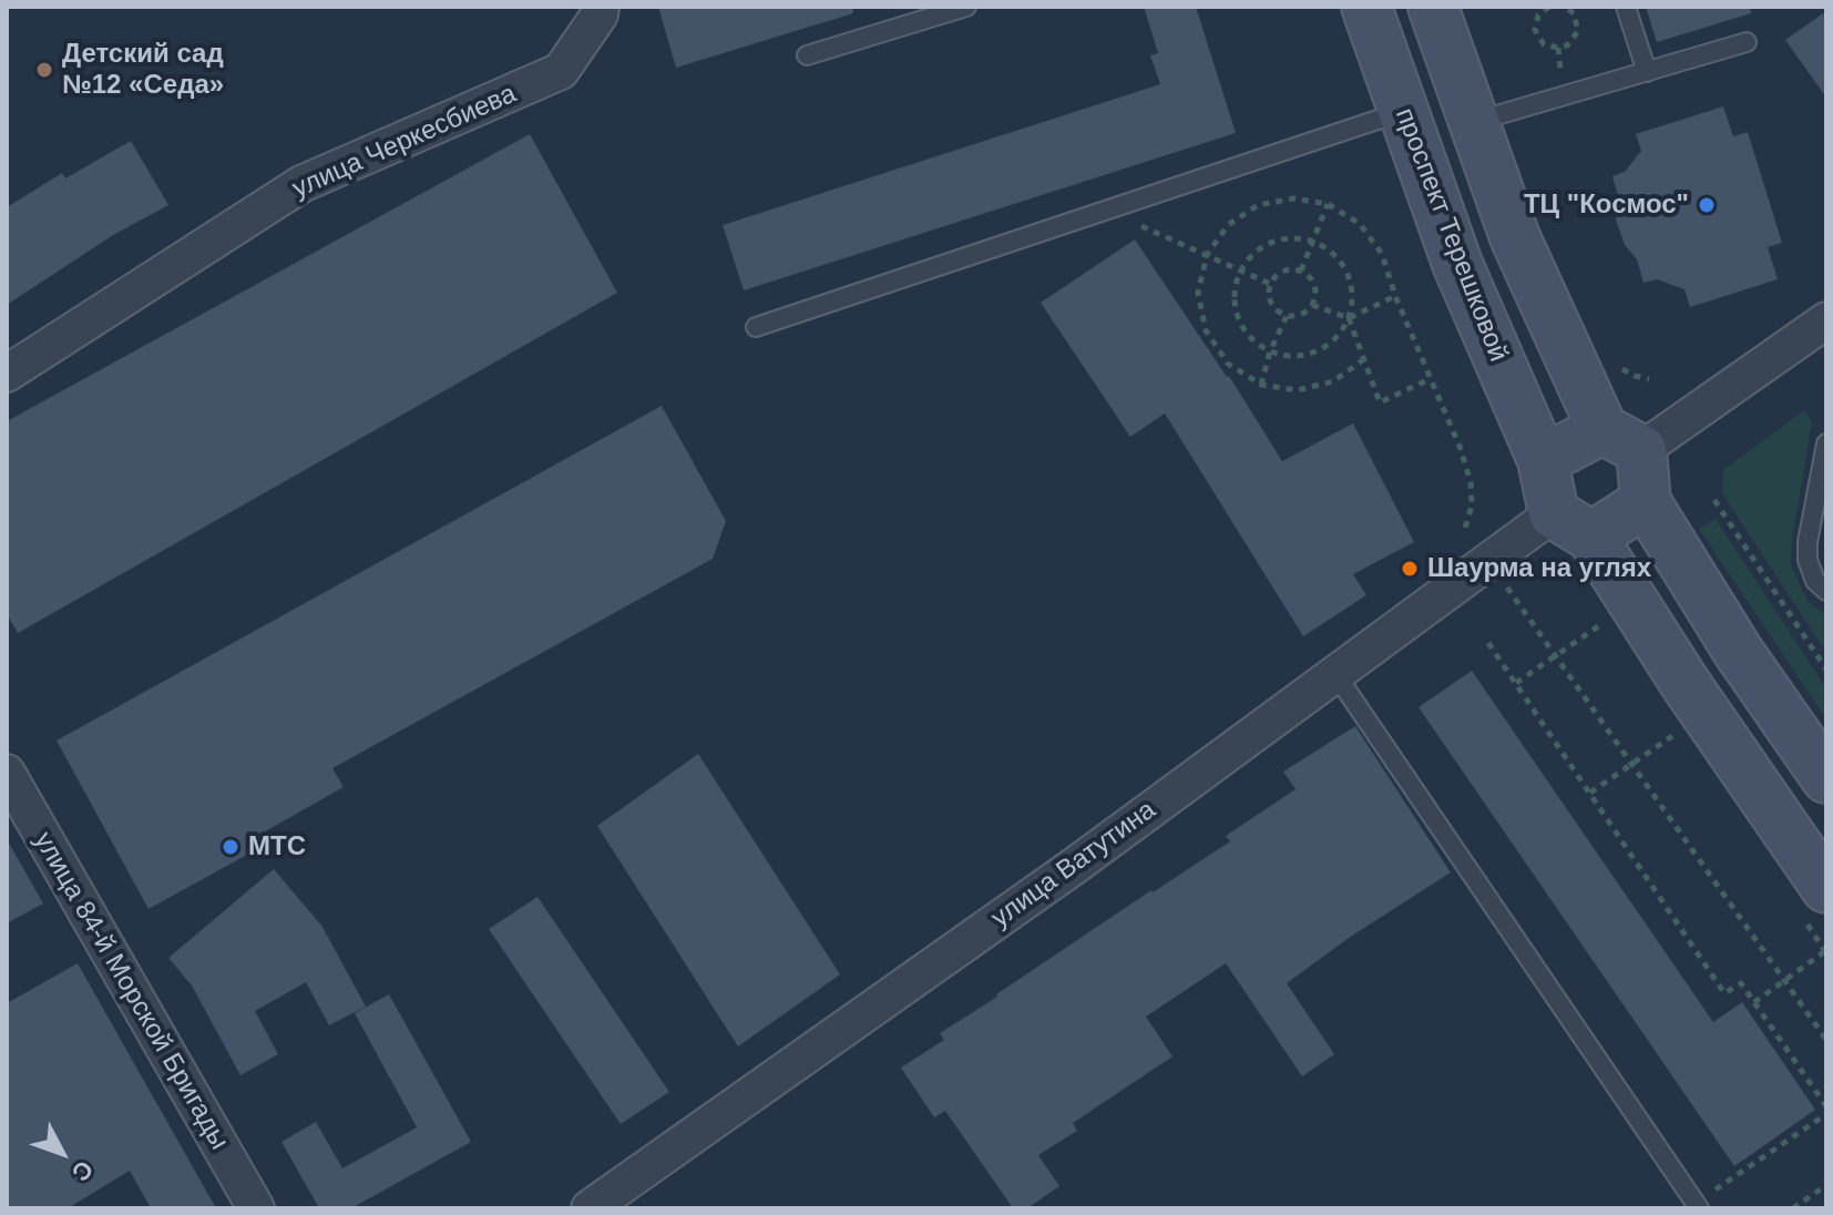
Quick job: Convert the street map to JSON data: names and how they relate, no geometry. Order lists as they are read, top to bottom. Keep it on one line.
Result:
{"streets":{"main road":["проспект Терешковой"],"street":["улица Черкесбиева","улица Ватутина","улица 84-й Морской Бригады"]},"crossings":[["проспект Терешковой","улица Ватутина"]],"places":["Детский сад №12 «Седа»","ТЦ \"Космос\"","Шаурма на углях","МТС"],"north":"bottom right"}
